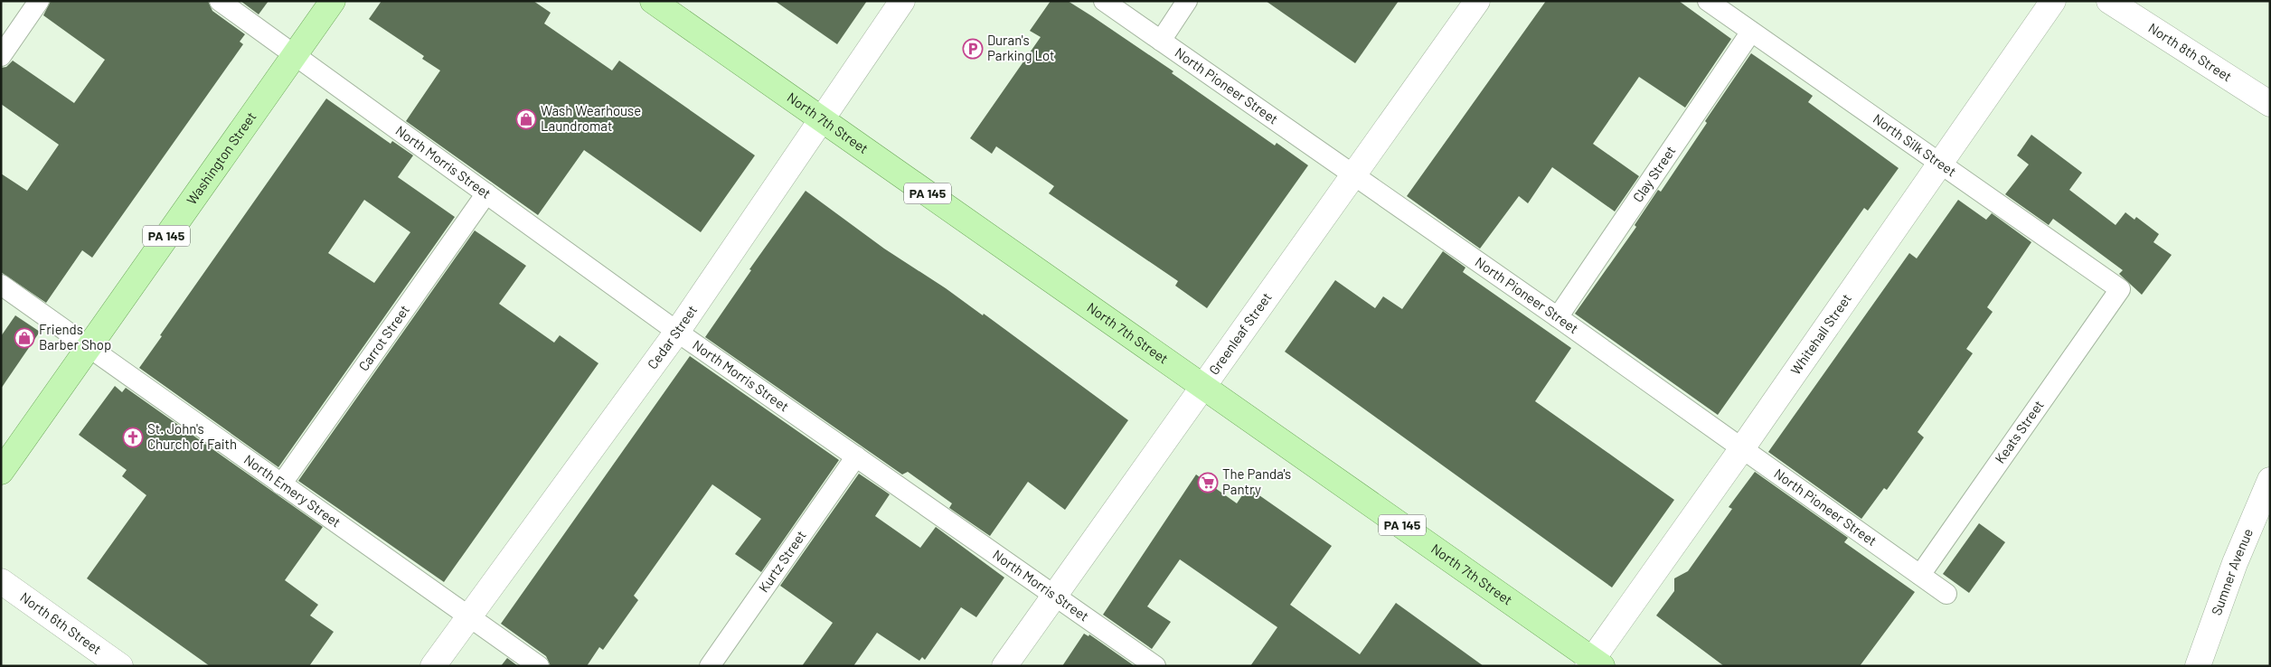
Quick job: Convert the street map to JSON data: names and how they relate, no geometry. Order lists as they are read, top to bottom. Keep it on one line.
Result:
{"streets":{"main road":["North 7th Street","Washington Street","PA 145"],"street":["North 8th Street","Greenleaf Street","Whitehall Street","Cedar Street","Sumner Avenue","North 6th Street"],"lane":["North Pioneer Street","North Silk Street","North Morris Street","Clay Street","Carrot Street","Keats Street","North Emery Street","Kurtz Street"]},"crossings":[["North Pioneer Street","Clay Street"],["North Pioneer Street","Greenleaf Street"],["North Pioneer Street","Whitehall Street"],["North Pioneer Street","Keats Street"],["North 7th Street","Greenleaf Street"],["North 7th Street","Whitehall Street"],["North 7th Street","Cedar Street"],["North Silk Street","Clay Street"],["North Silk Street","Whitehall Street"],["North Silk Street","Keats Street"],["Washington Street","North Morris Street"],["Washington Street","North Emery Street"],["North Morris Street","Greenleaf Street"],["North Morris Street","Cedar Street"],["North Morris Street","Carrot Street"],["North Morris Street","Kurtz Street"],["Cedar Street","North Emery Street"],["Carrot Street","North Emery Street"]],"places":{"parking":["Duran's Parking Lot"],"shop":["Wash Wearhouse Laundromat","Friends Barber Shop"],"church":["St. John's Church of Faith"],"supermarket":["The Panda's Pantry"]}}
